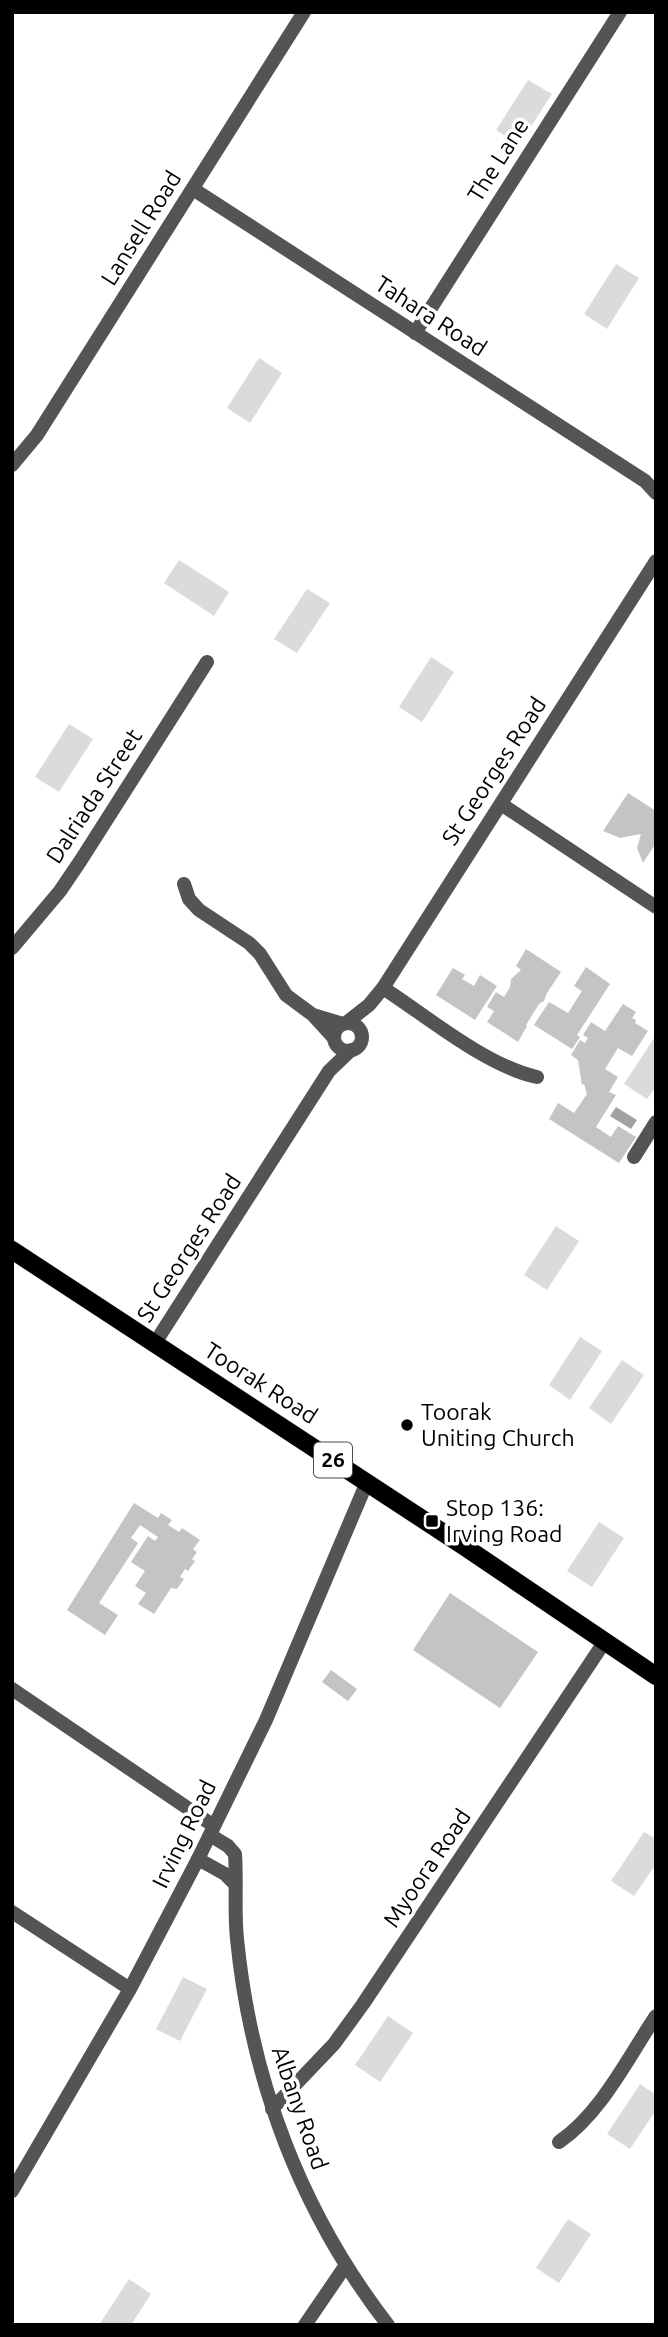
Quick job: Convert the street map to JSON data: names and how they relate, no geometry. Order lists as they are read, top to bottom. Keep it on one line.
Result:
{"streets":{"main road":["Toorak Road","26"],"street":["The Lane","Lansell Road","Tahara Road","St Georges Road","Dalriada Street","Irving Road","Myoora Road","Albany Road"]},"crossings":[["The Lane","Tahara Road"],["Lansell Road","Tahara Road"],["St Georges Road","Toorak Road"],["Toorak Road","Irving Road"],["Toorak Road","Myoora Road"],["Irving Road","Albany Road"],["Myoora Road","Albany Road"]],"places":{"other":["Toorak Uniting Church"],"transit":["Stop 136: Irving Road"]}}
